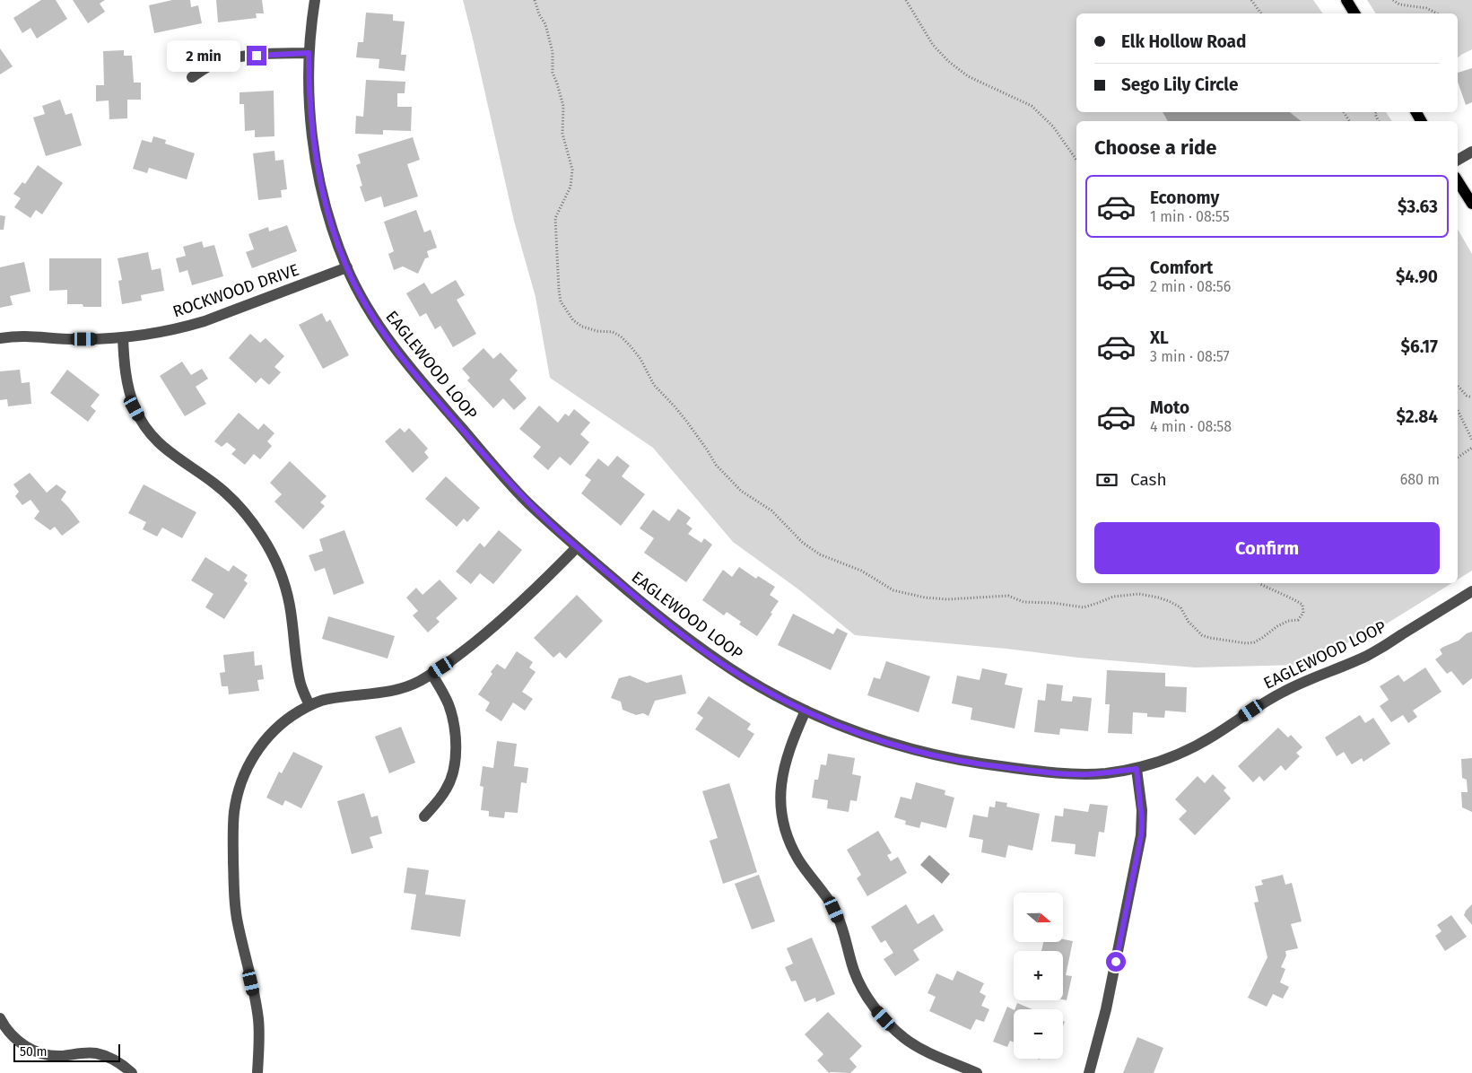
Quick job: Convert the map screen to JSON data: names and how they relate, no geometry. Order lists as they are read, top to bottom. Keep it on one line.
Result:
{"streets":{"street":["ROCKWOOD DRIVE","EAGLEWOOD LOOP"]},"crossings":[["ROCKWOOD DRIVE","EAGLEWOOD LOOP"]],"scale_bar":"50 m","north":"right","page":{"banner":["Elk Hollow Road","Sego Lily Circle"],"bubble":"2 min","heading":"Choose a ride","list":[{"name":"Economy","note":"1 min · 08:55","value":"$3.63"},{"name":"Comfort","note":"2 min · 08:56","value":"$4.90"},{"name":"XL","note":"3 min · 08:57","value":"$6.17"},{"name":"Moto","note":"4 min · 08:58","value":"$2.84"}],"pay":["Cash","680 m"],"buttons":"Confirm","map_buttons":["+","−"],"scale":"50 m"}}
